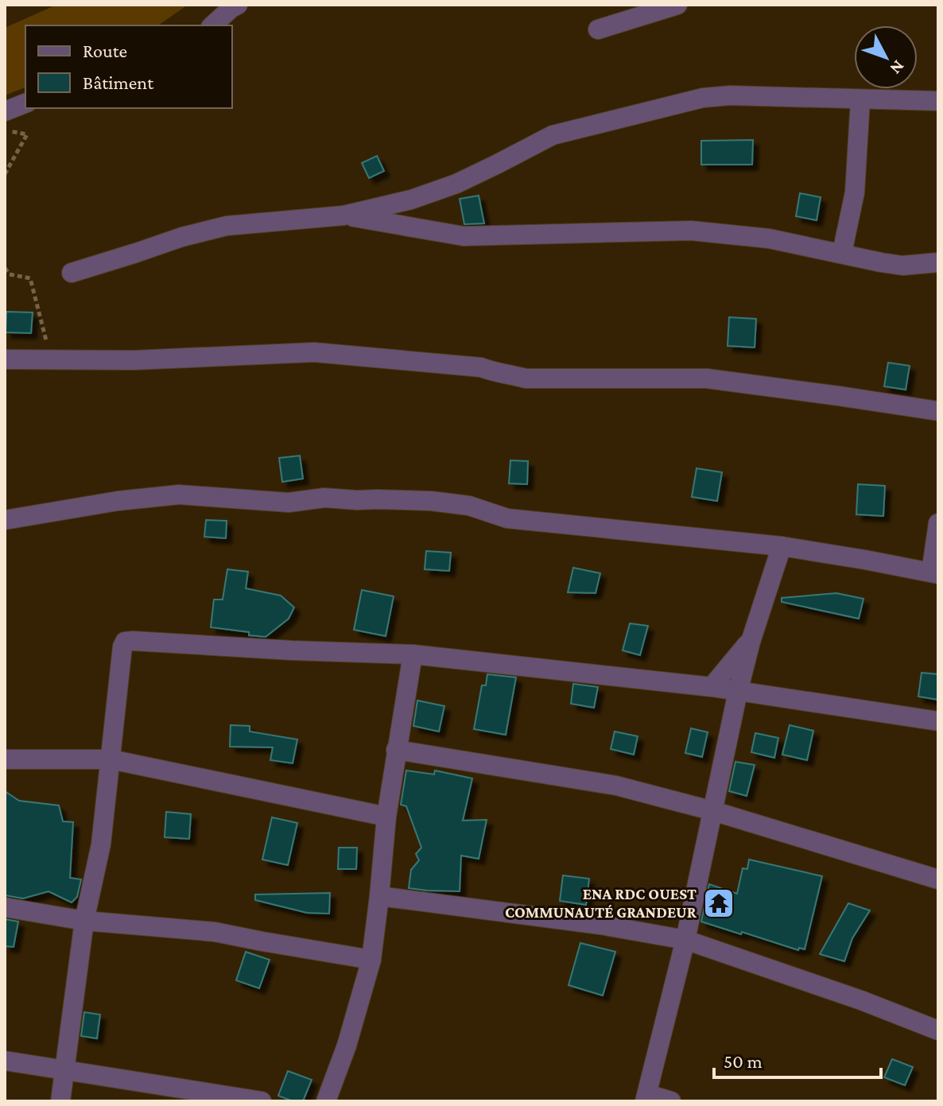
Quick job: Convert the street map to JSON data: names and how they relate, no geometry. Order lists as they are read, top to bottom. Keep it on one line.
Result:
{"places":{"temple":["ENA RDC OUEST COMMUNAUTÉ GRANDEUR"]},"legend":["Route","Bâtiment"],"scale_bar":"50 m","north":"bottom right"}
